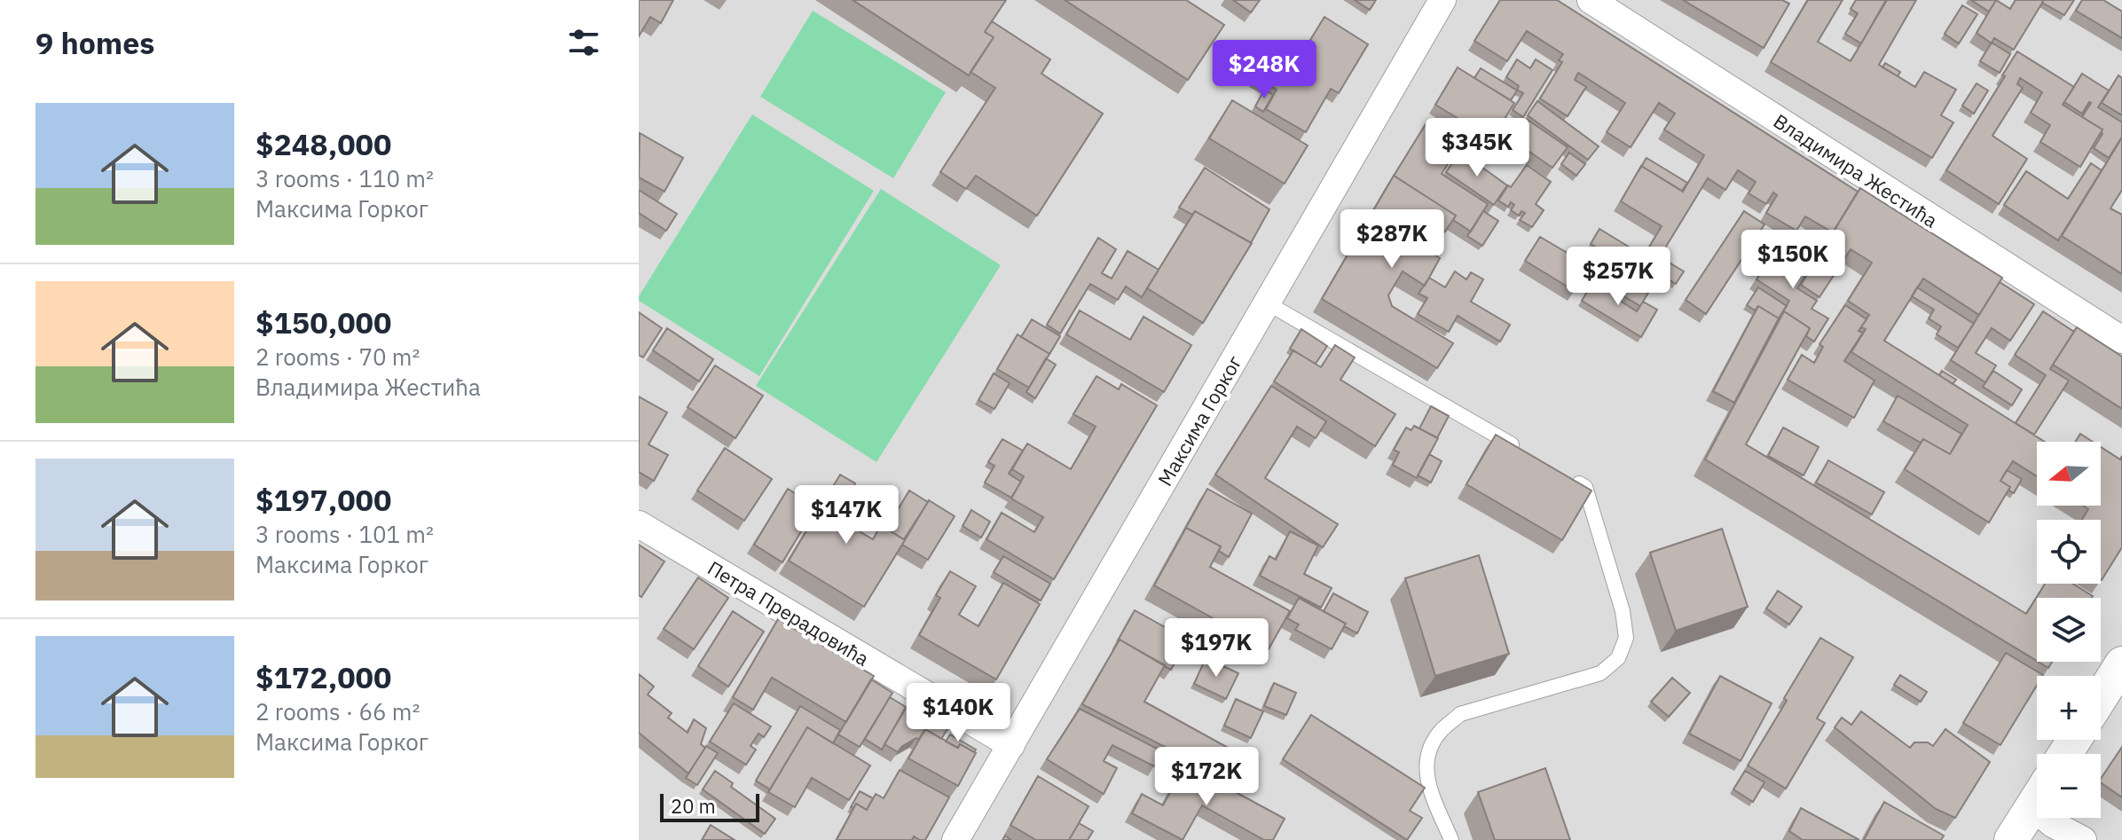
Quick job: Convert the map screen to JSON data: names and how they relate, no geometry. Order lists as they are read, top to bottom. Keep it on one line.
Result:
{"streets":{"street":["Владимира Жестића","Максима Горког","Петра Прерадовића"]},"crossings":[["Максима Горког","Петра Прерадовића"]],"scale_bar":"20 m","north":"left","page":{"heading":"9 homes","price":["$248K","$345K","$287K","$150K","$257K","$147K","$197K","$140K","$172K"],"list":[{"name":"$248,000","note":"3 rooms · 110 m² · Максима Горког"},{"name":"$150,000","note":"2 rooms · 70 m² · Владимира Жестића"},{"name":"$197,000","note":"3 rooms · 101 m² · Максима Горког"},{"name":"$172,000","note":"2 rooms · 66 m² · Максима Горког"}],"map_buttons":["+","−"],"scale":"20 m"}}
